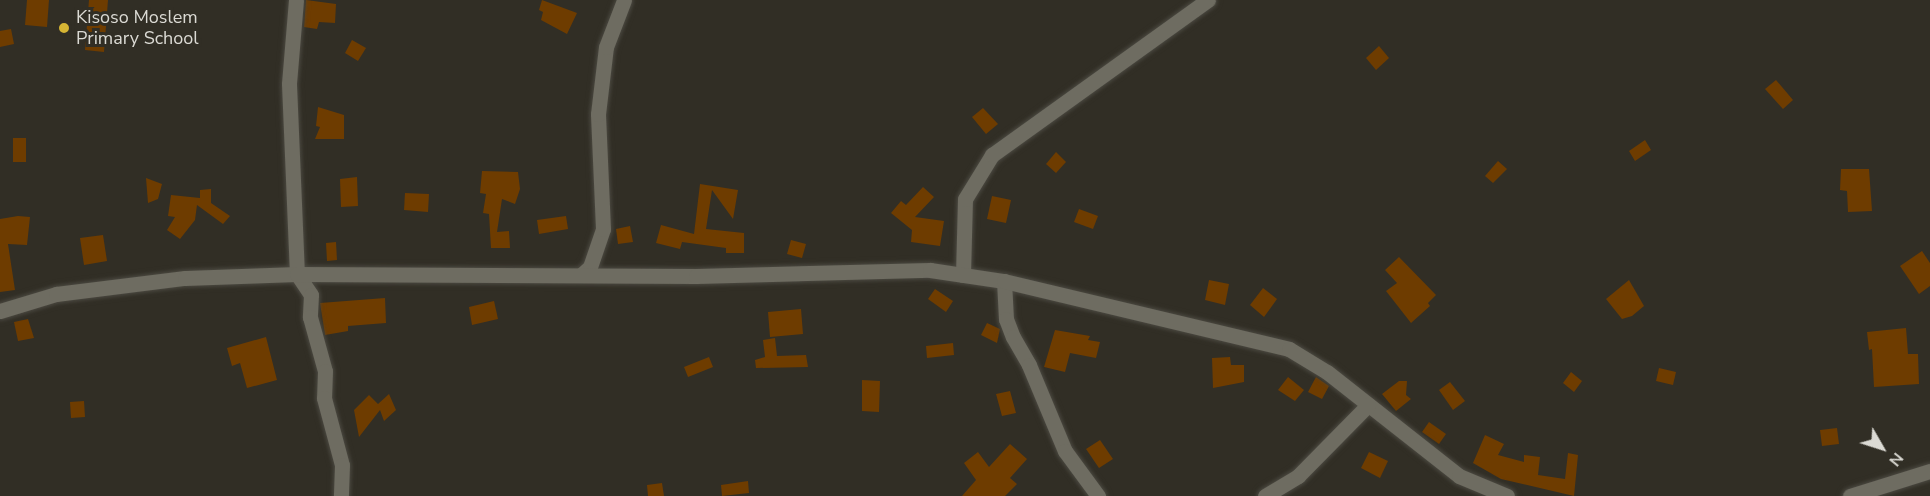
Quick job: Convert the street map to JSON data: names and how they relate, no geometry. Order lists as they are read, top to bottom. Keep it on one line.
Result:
{"places":["Kisoso Moslem Primary School"],"north":"bottom right"}
